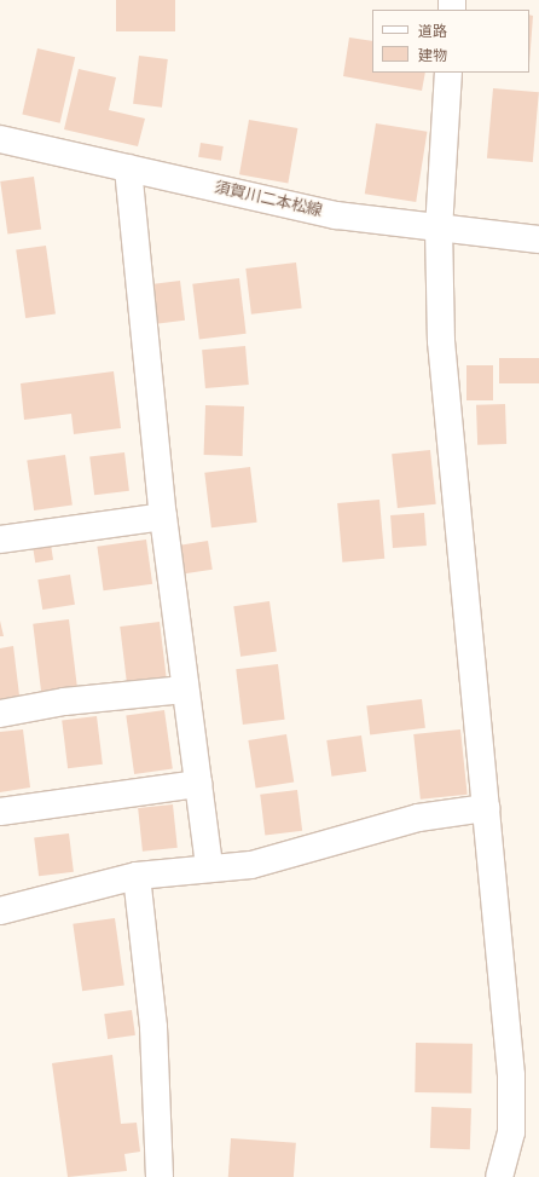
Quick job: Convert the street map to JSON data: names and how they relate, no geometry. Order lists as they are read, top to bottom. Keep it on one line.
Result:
{"streets":{"street":["須賀川二本松線"]},"legend":["道路","建物"]}
